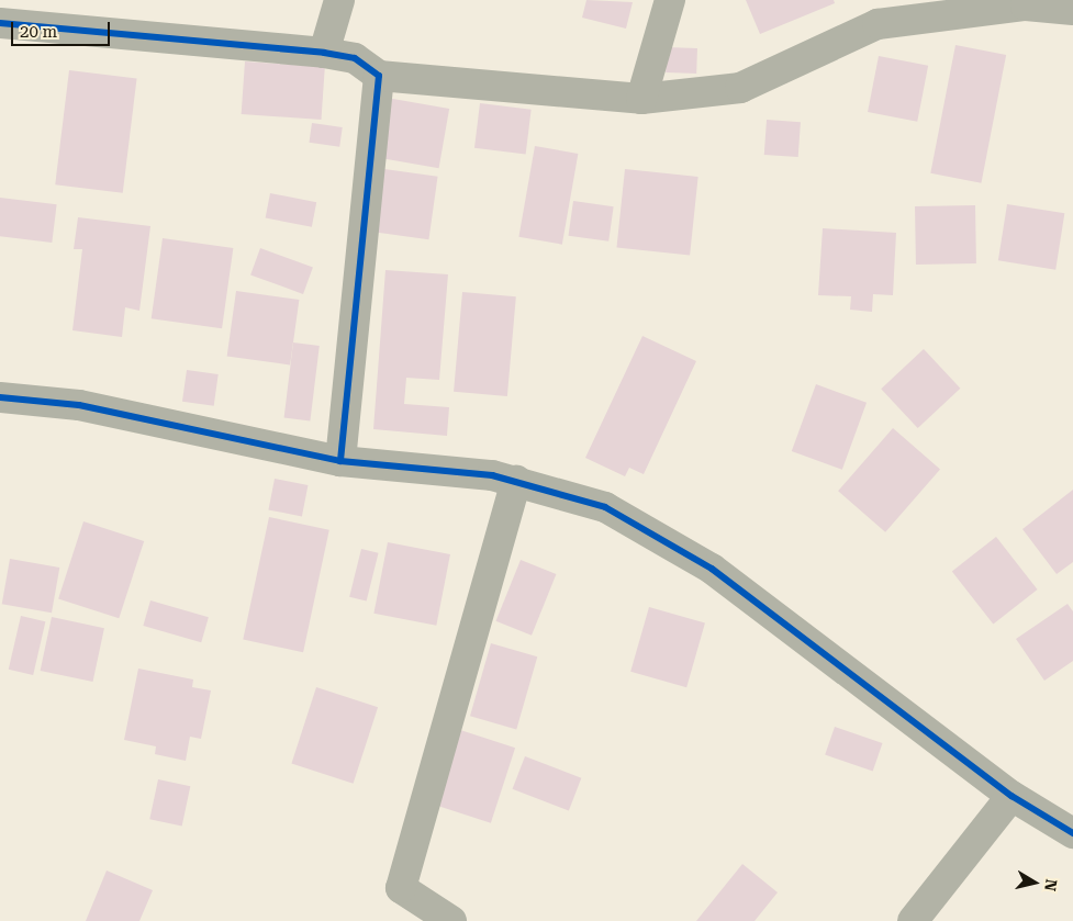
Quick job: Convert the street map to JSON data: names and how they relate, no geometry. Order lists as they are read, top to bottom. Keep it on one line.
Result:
{"scale_bar":"20 m","north":"right"}
